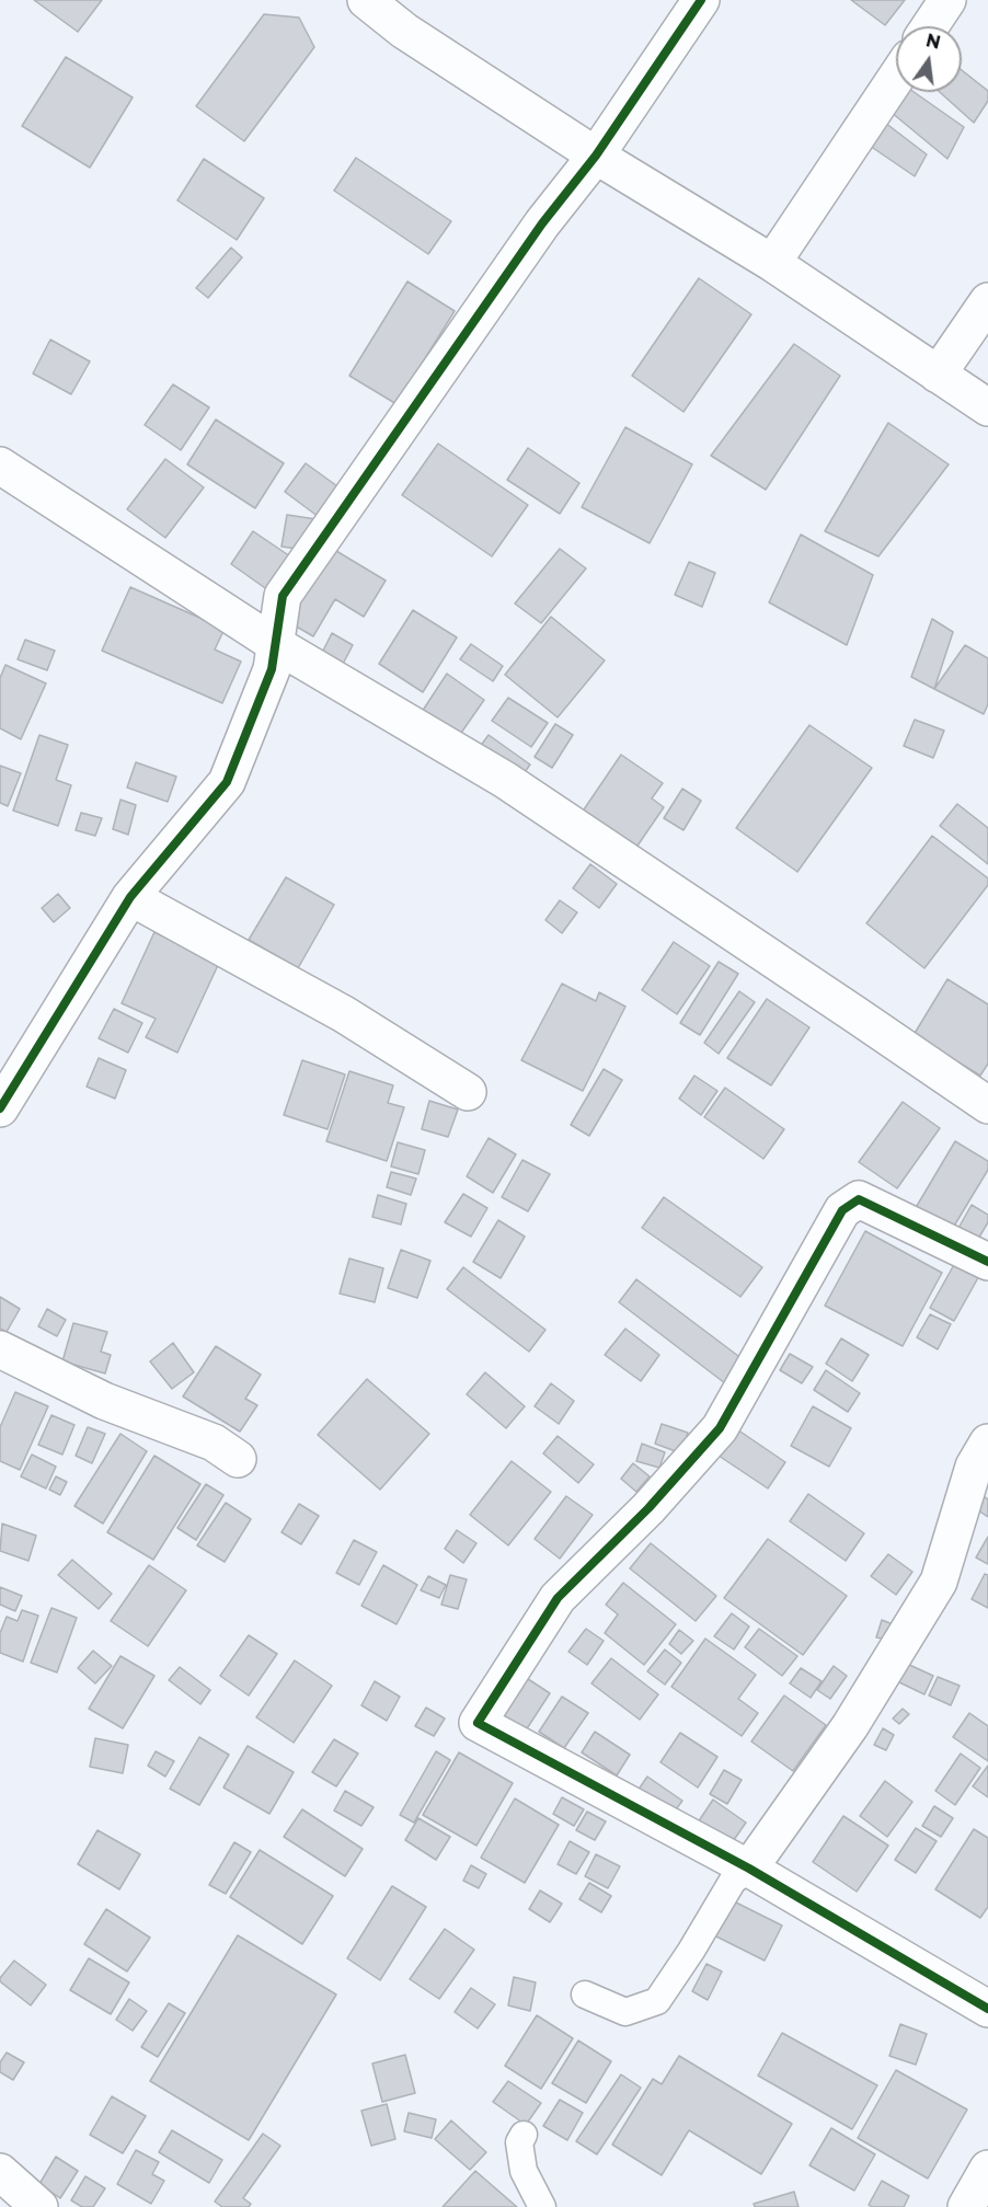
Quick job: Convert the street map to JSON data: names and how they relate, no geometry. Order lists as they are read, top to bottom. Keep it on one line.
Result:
{"north":"top"}
